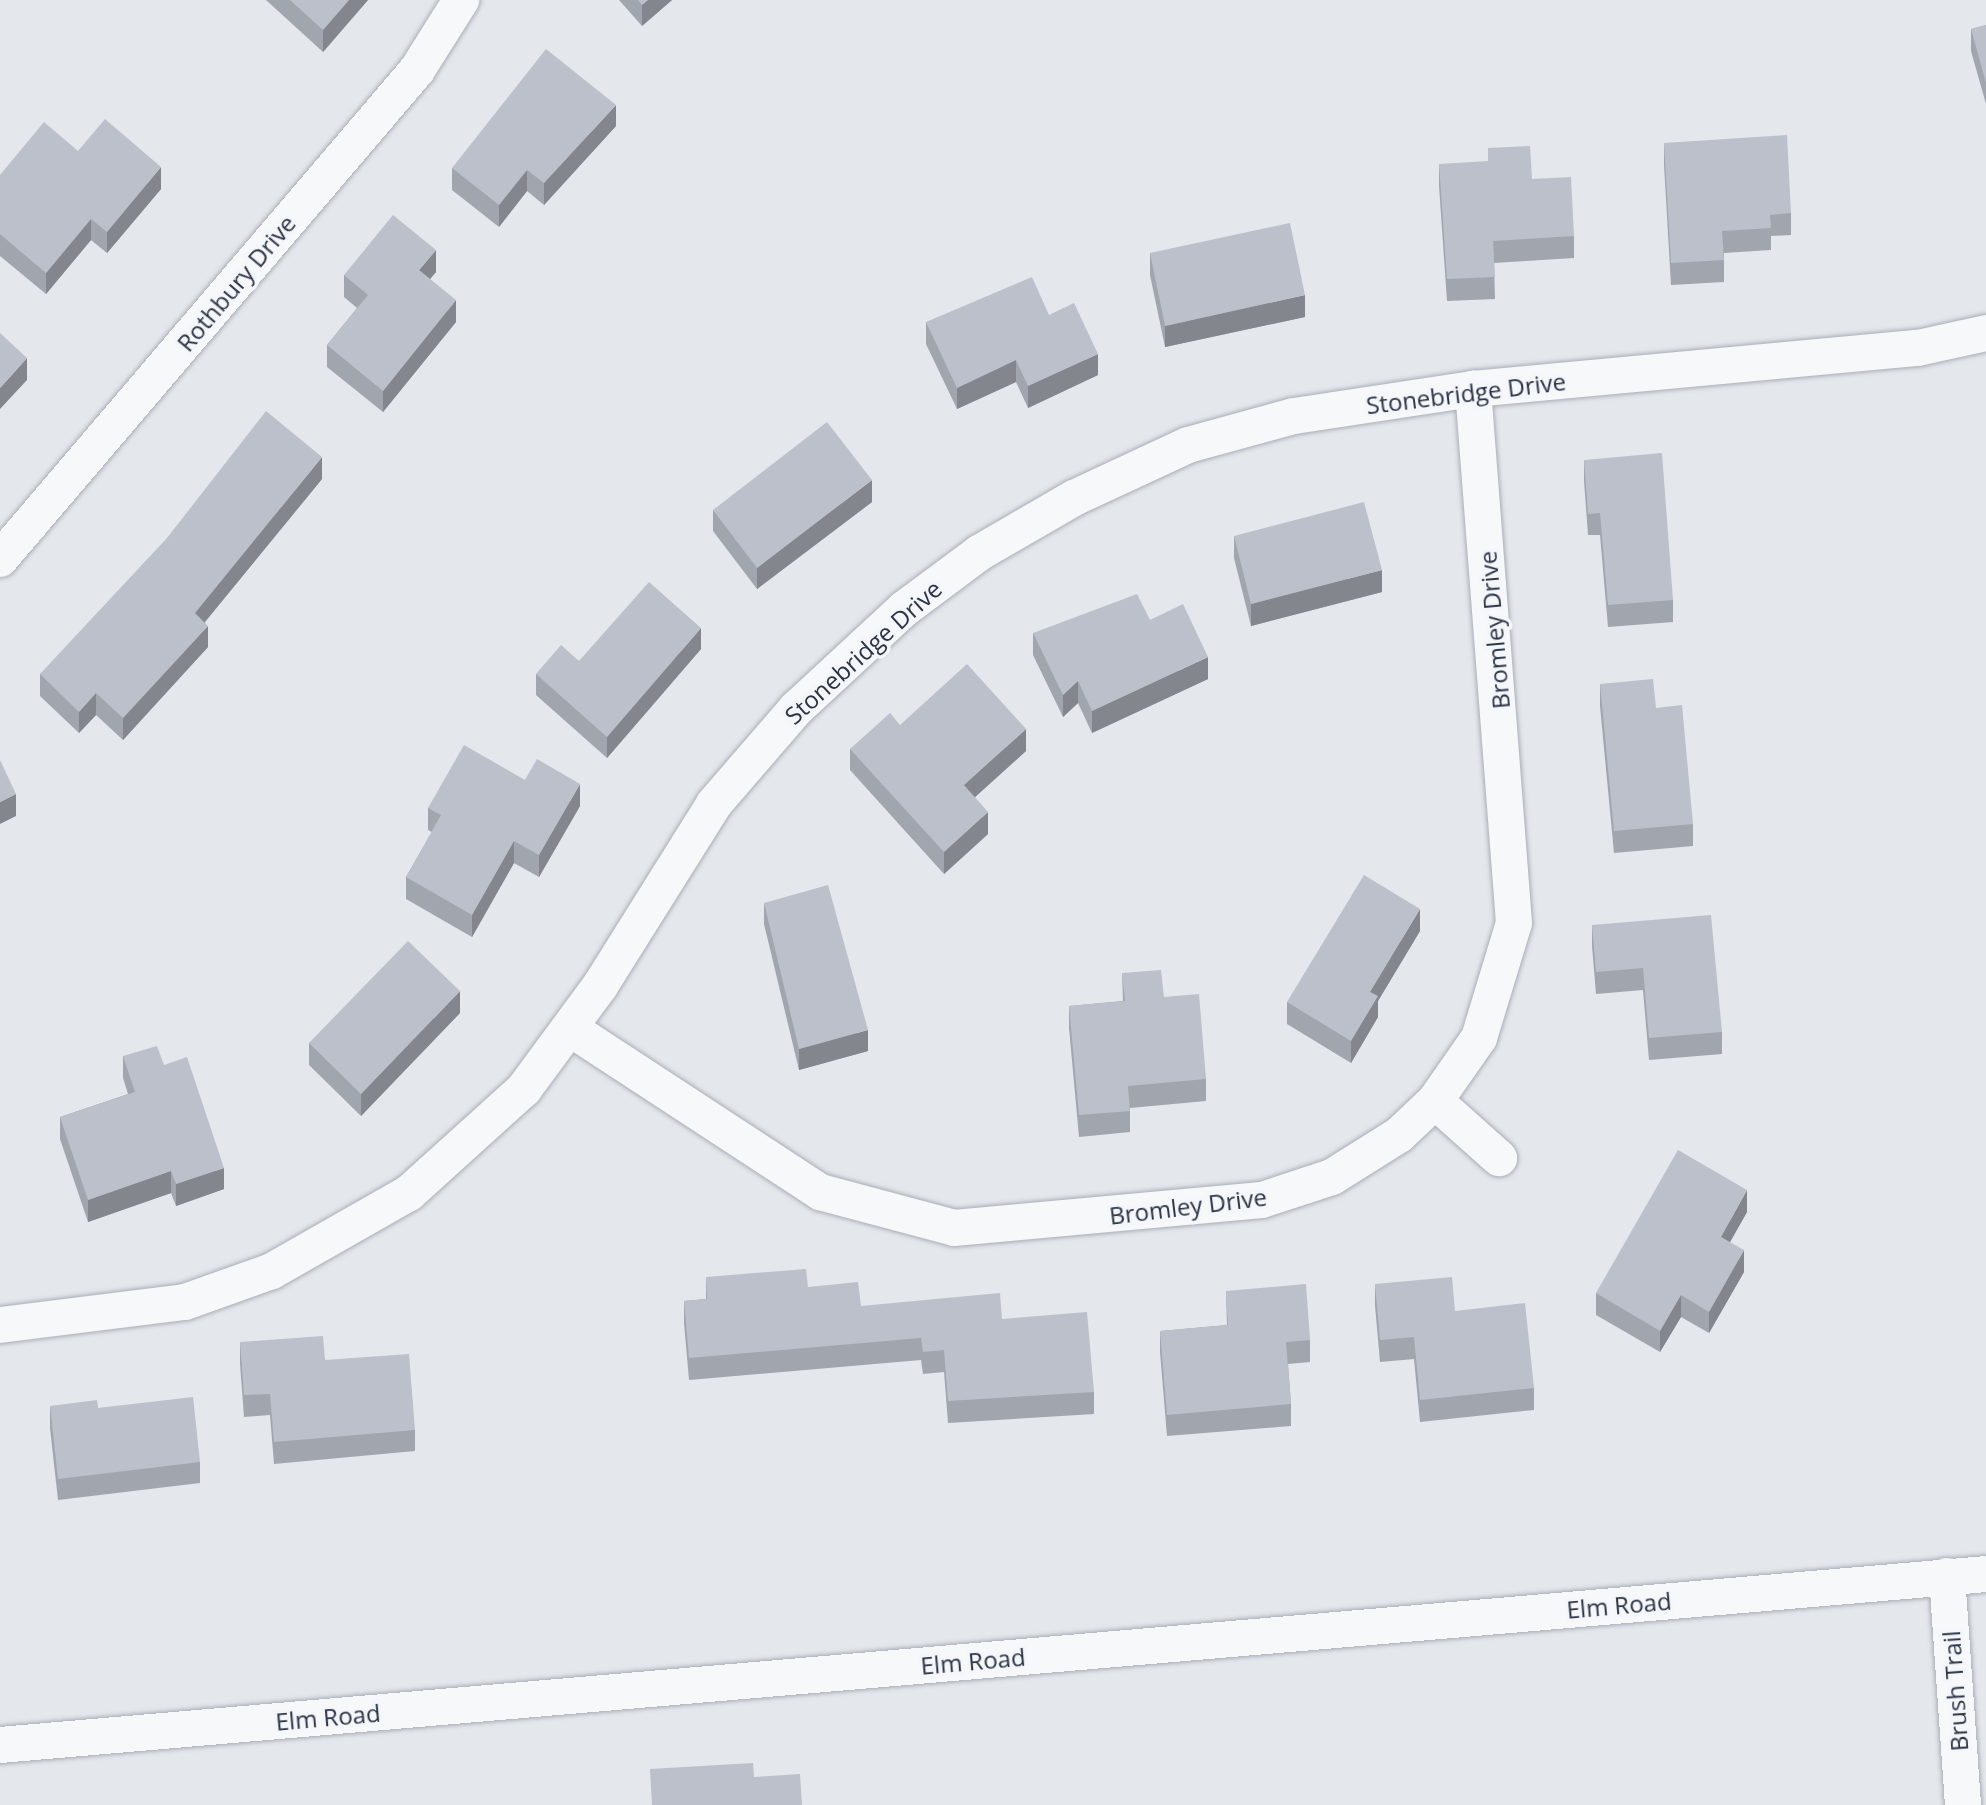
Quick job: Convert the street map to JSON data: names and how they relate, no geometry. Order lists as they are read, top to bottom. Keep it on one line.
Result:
{"streets":{"street":["Rothbury Drive","Stonebridge Drive","Bromley Drive","Elm Road","Brush Trail"]},"crossings":[["Stonebridge Drive","Bromley Drive"],["Elm Road","Brush Trail"]]}
